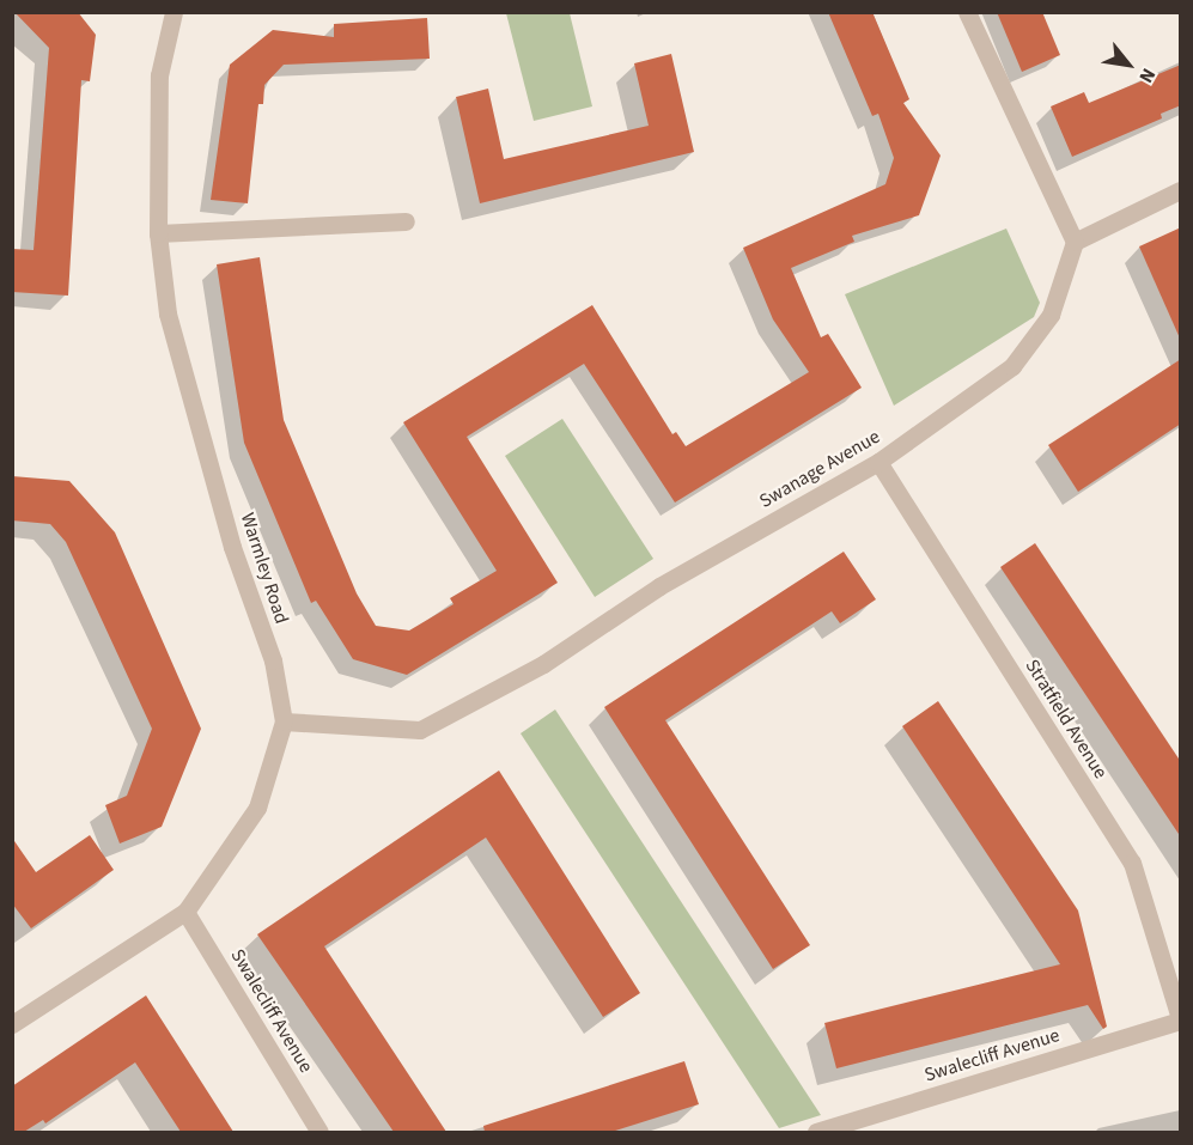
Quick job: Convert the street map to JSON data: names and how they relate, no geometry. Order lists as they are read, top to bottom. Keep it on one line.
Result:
{"streets":{"street":["Swanage Avenue","Warmley Road","Stratfield Avenue","Swalecliff Avenue"]},"crossings":[["Swanage Avenue","Warmley Road"],["Swanage Avenue","Stratfield Avenue"],["Warmley Road","Swalecliff Avenue"],["Stratfield Avenue","Swalecliff Avenue"]],"north":"bottom right"}
